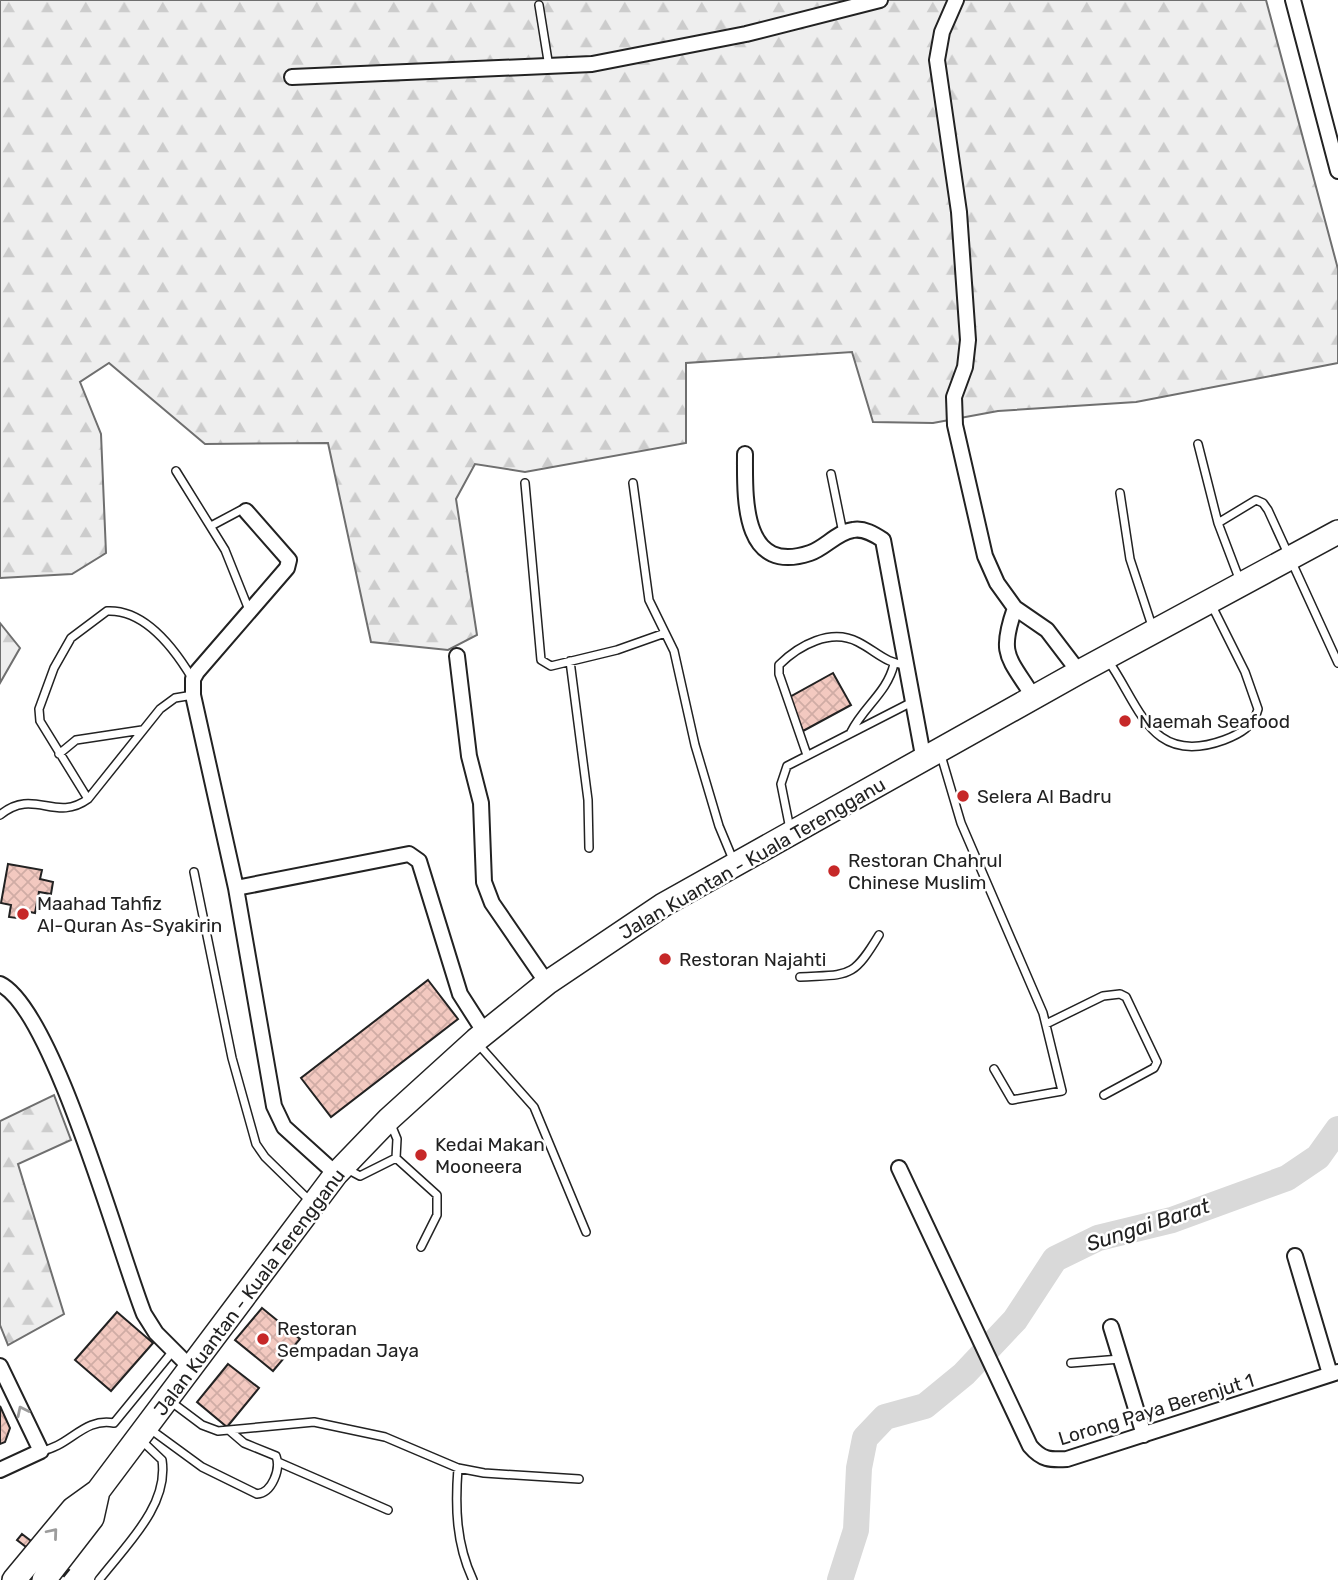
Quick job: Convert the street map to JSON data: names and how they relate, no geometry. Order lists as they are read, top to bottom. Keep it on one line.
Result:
{"streets":{"highway":["Jalan Kuantan - Kuala Terengganu"],"street":["Lorong Paya Berenjut 1"]},"water":["Sungai Barat"],"places":["Naemah Seafood","Selera Al Badru","Restoran Chahrul Chinese Muslim","Maahad Tahfiz Al-Quran As-Syakirin","Restoran Najahti","Kedai Makan Mooneera","Restoran Sempadan Jaya"]}
